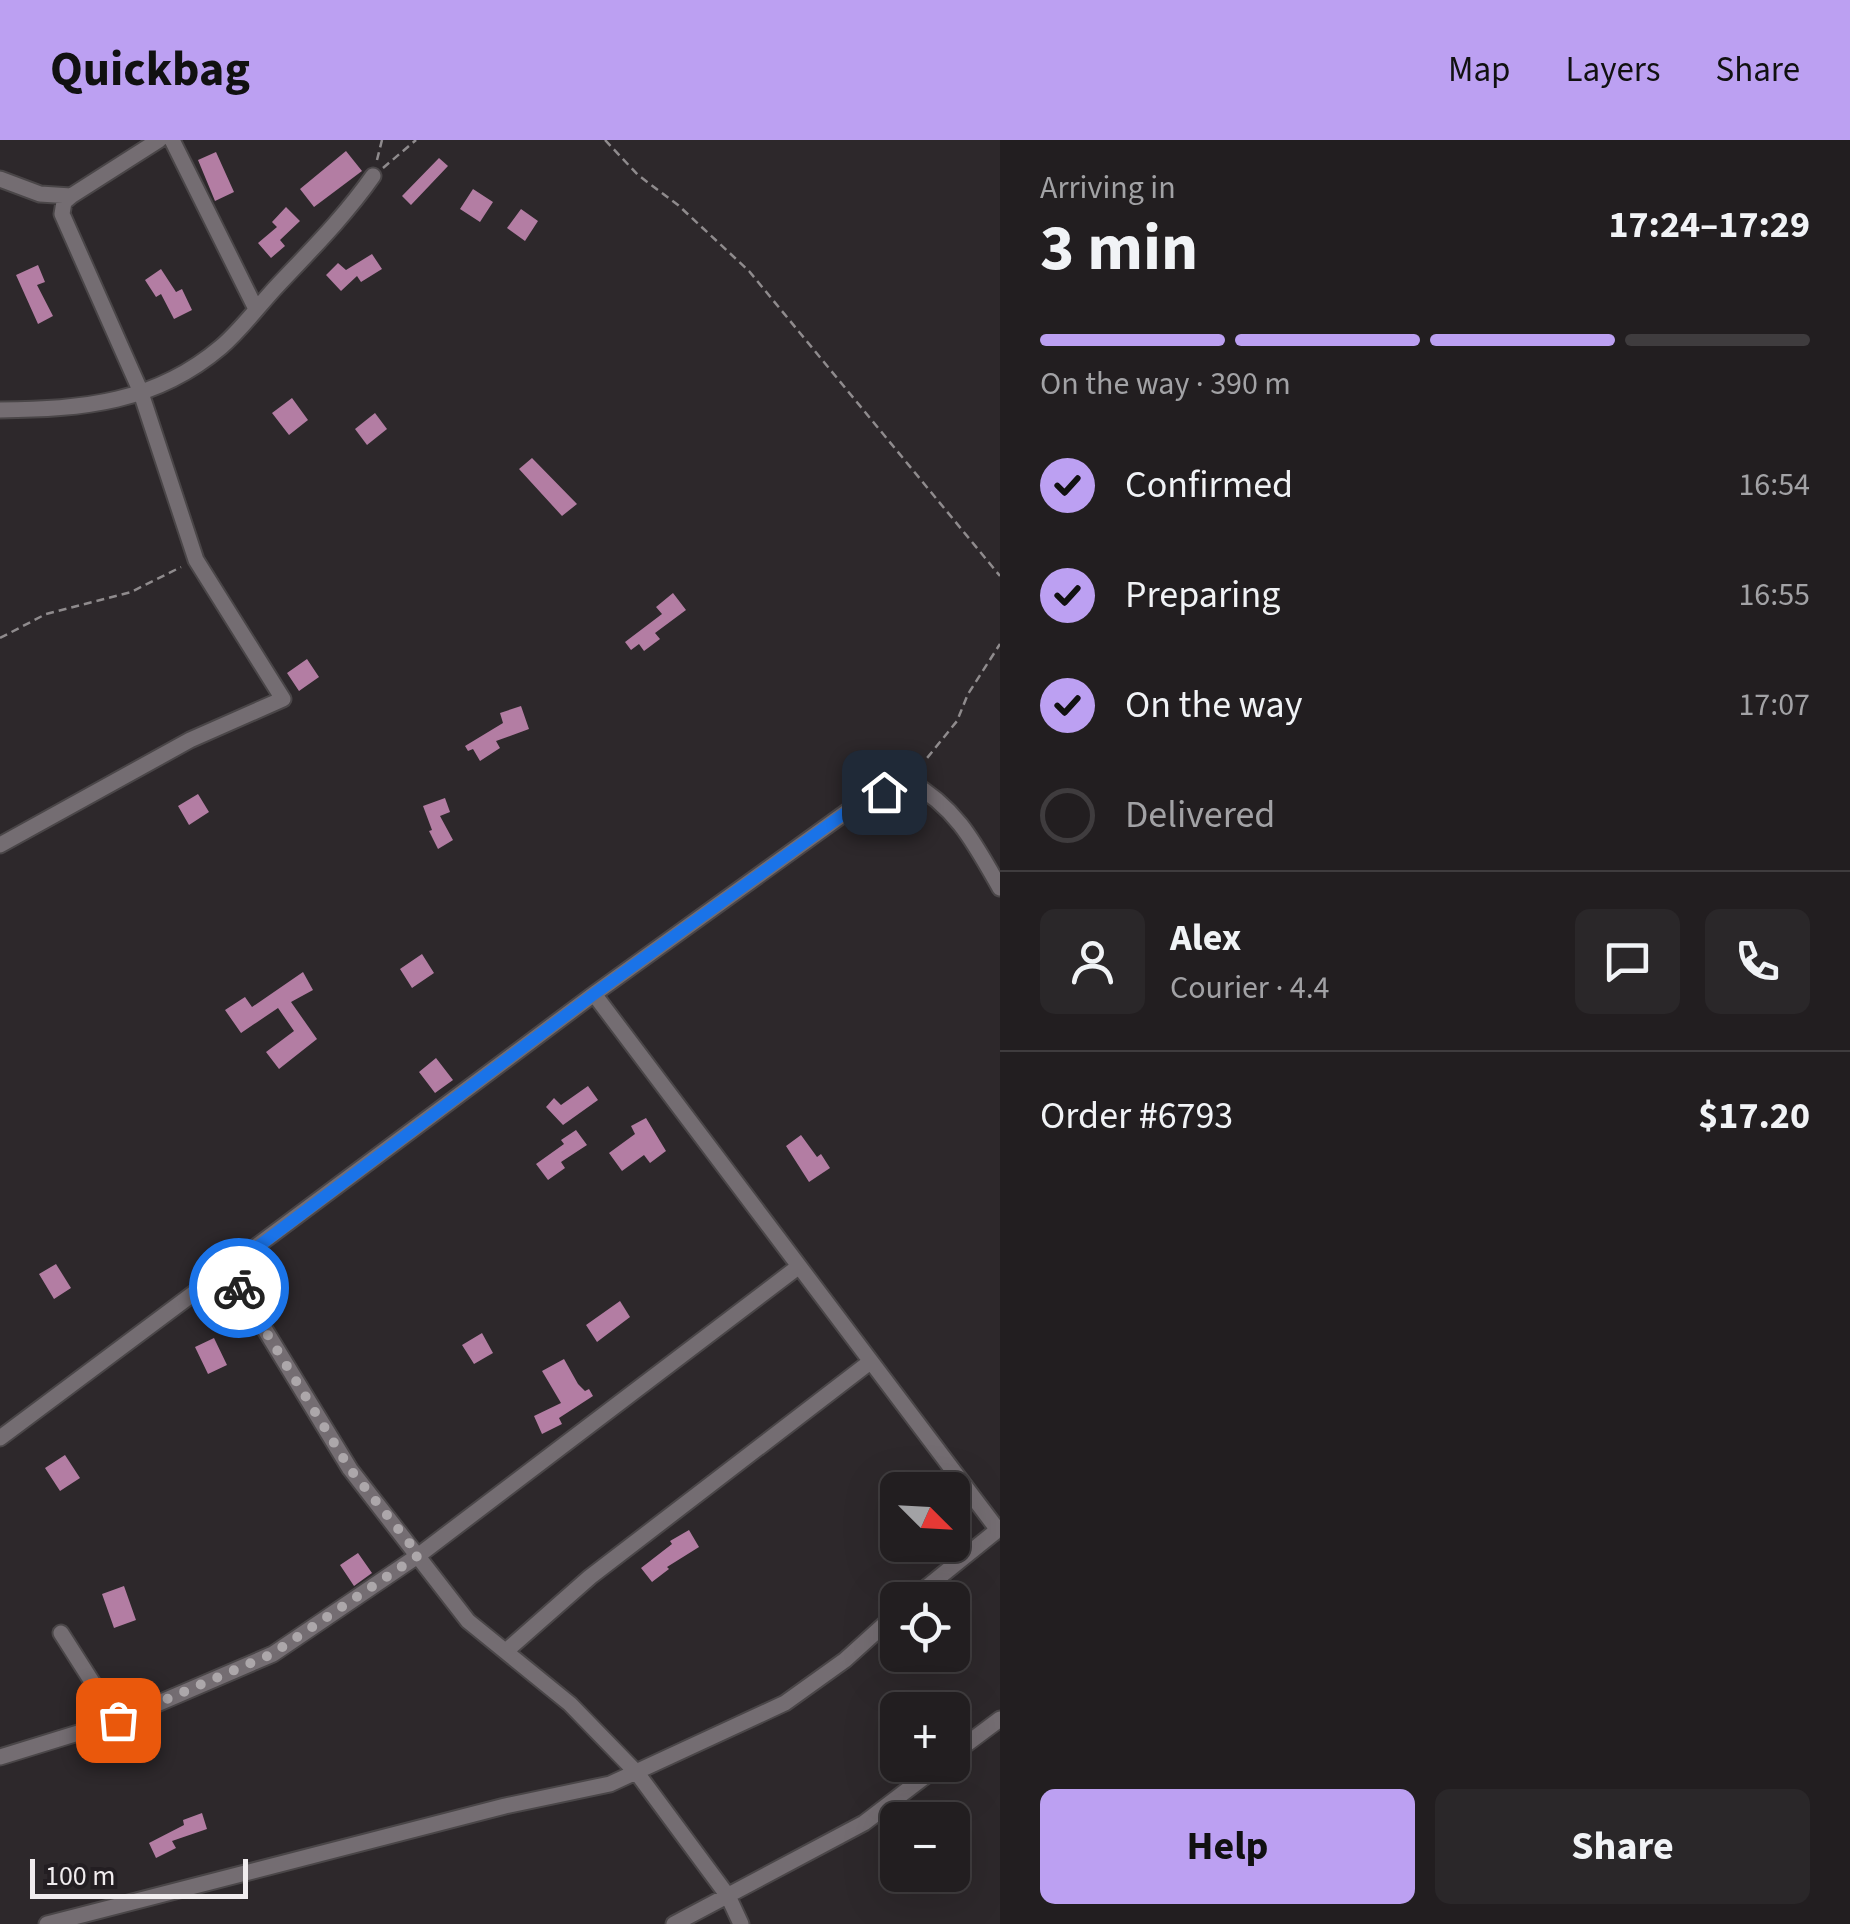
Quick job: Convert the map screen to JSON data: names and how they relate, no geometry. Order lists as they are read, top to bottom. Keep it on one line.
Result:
{"scale_bar":"100 m","north":"bottom right","page":{"header":"Quickbag","nav":["Map","Layers","Share"],"heading":["3 min","Arriving in","17:24–17:29"],"panel":["Alex","Courier · 4.4","Order #6793","$17.20"],"bar":"On the way · 390 m","list":[["Confirmed","16:54"],["Preparing","16:55"],["On the way","17:07"],"Delivered"],"map_buttons":["+","−"],"buttons":["Help","Share"],"scale":"100 m"}}
